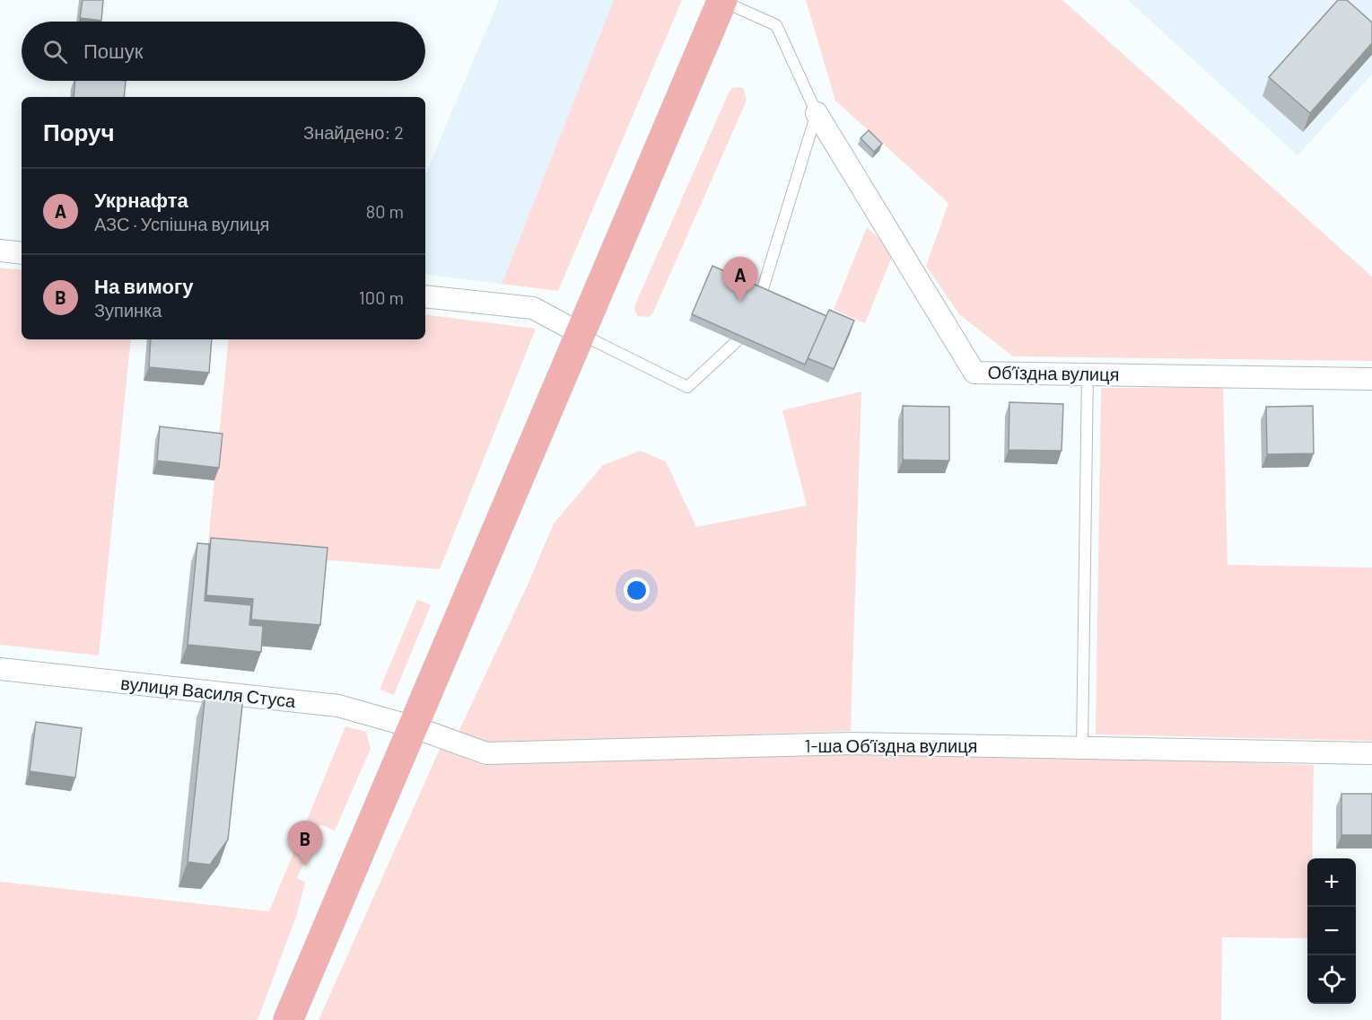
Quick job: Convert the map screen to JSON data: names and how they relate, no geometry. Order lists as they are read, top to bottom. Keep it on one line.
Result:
{"streets":{"street":["Обʼїздна вулиця","вулиця Василя Стуса","1-ша Обʼїздна вулиця"]},"crossings":[["вулиця Василя Стуса","1-ша Обʼїздна вулиця"]],"page":{"search":"Пошук","heading":["Поруч","Знайдено: 2"],"list":[{"mark":"A","name":"Укрнафта","note":"АЗС · Успішна вулиця","value":"80 m"},{"mark":"B","name":"На вимогу","note":"Зупинка","value":"100 m"}],"pins":["A","B"],"map_buttons":["+","−"]}}
